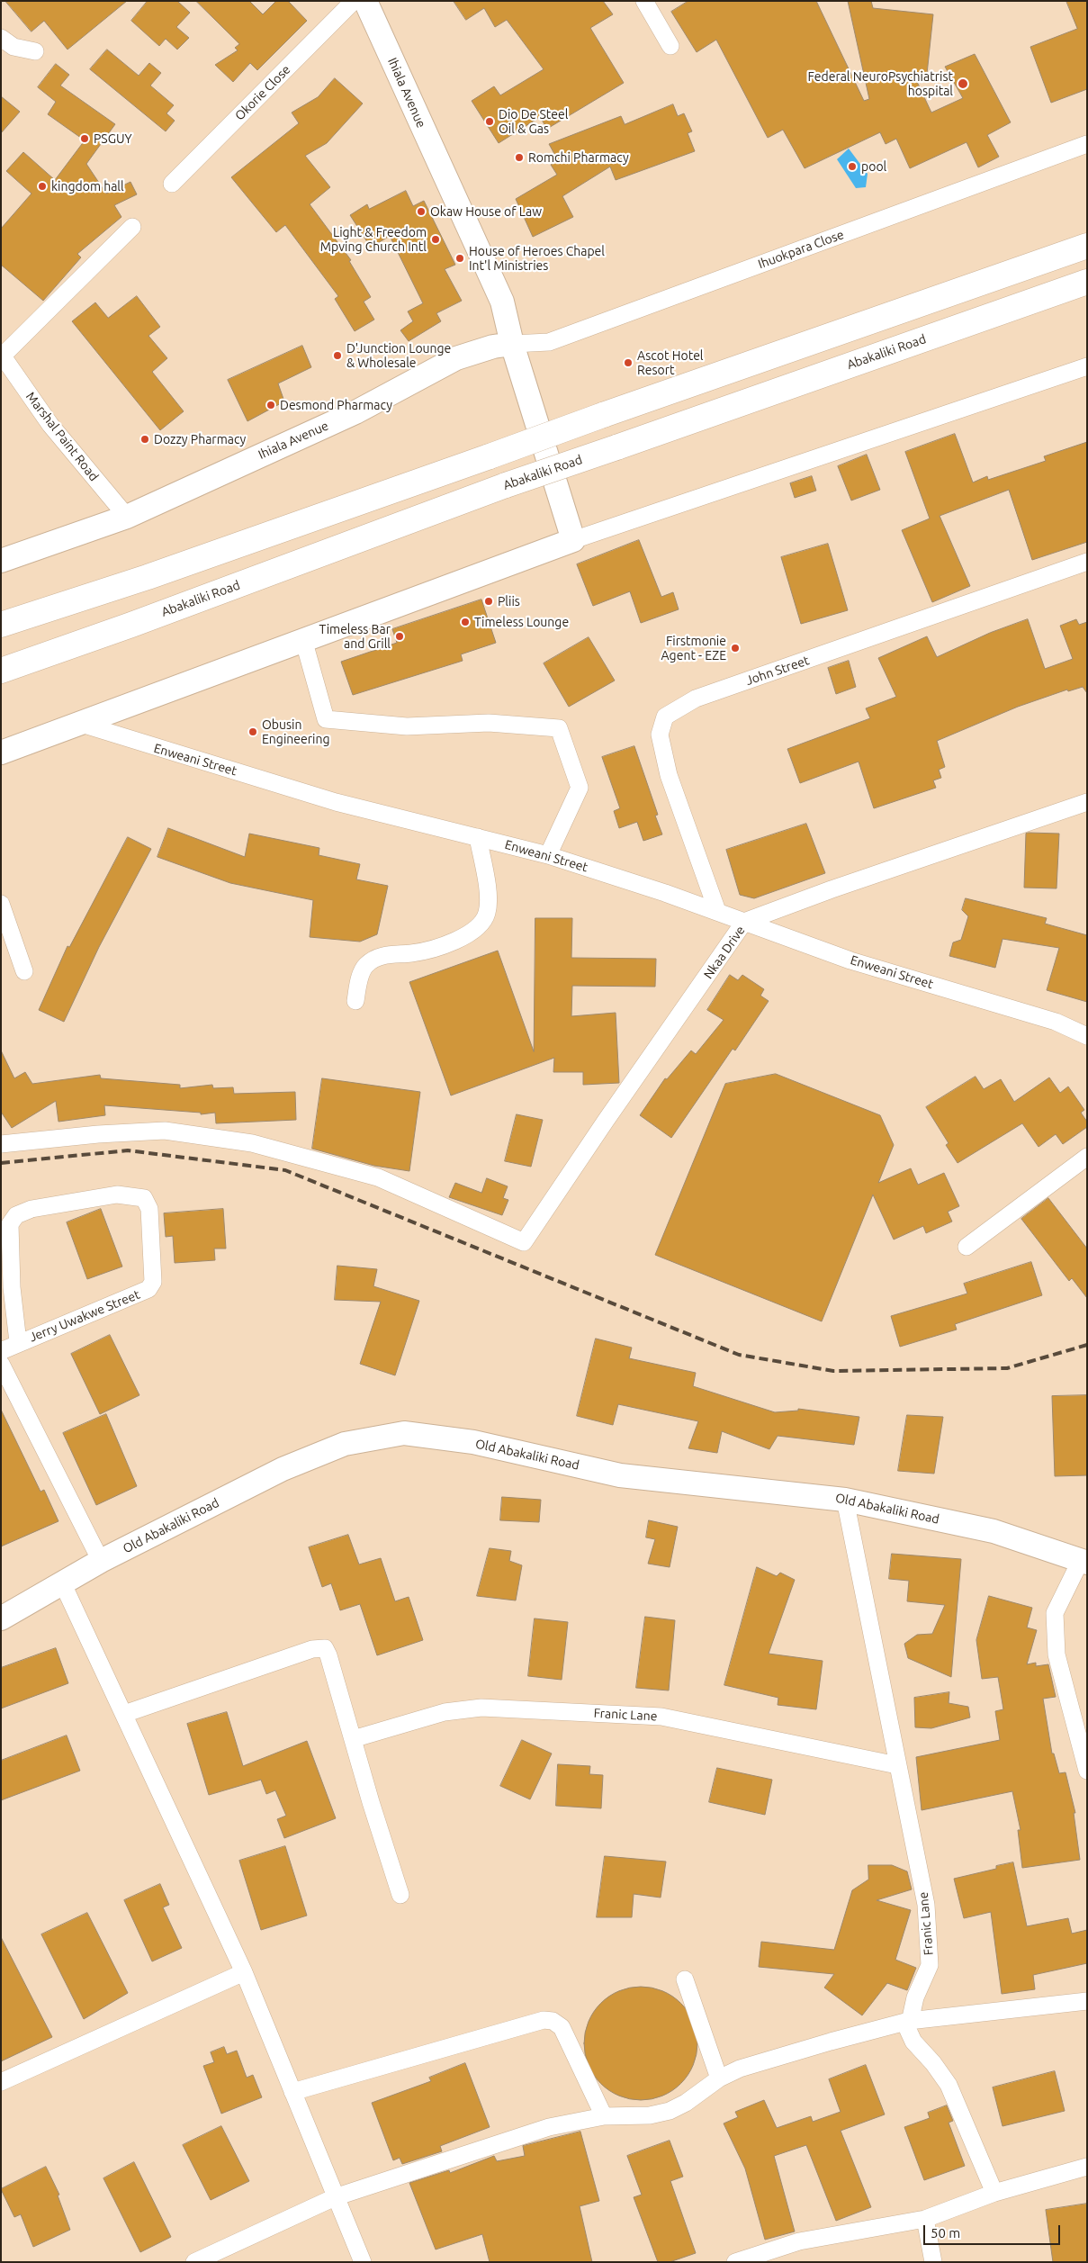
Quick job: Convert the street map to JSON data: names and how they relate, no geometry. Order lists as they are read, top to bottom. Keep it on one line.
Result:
{"streets":{"highway":["Abakaliki Road"],"main road":["Ihiala Avenue","Old Abakaliki Road"],"street":["Okorie Close","Ihuokpara Close","Marshal Paint Road","John Street","Enweani Street","Nkaa Drive","Jerry Uwakwe Street","Franic Lane"]},"crossings":[["Ihiala Avenue","Ihuokpara Close"],["Ihiala Avenue","Marshal Paint Road"],["John Street","Enweani Street"],["Enweani Street","Nkaa Drive"],["Old Abakaliki Road","Franic Lane"]],"places":["Federal NeuroPsychiatrist hospital","Dio De Steel Oil & Gas","PSGUY","Romchi Pharmacy","pool","kingdom hall","Okaw House of Law","Light & Freedom Mpving Church Intl","House of Heroes Chapel Int'l Ministries","D'Junction Lounge & Wholesale","Ascot Hotel Resort","Desmond Pharmacy","Dozzy Pharmacy","Pliis","Timeless Lounge","Timeless Bar and Grill","Firstmonie Agent - EZE","Obusin Engineering"],"scale_bar":"50 m"}
